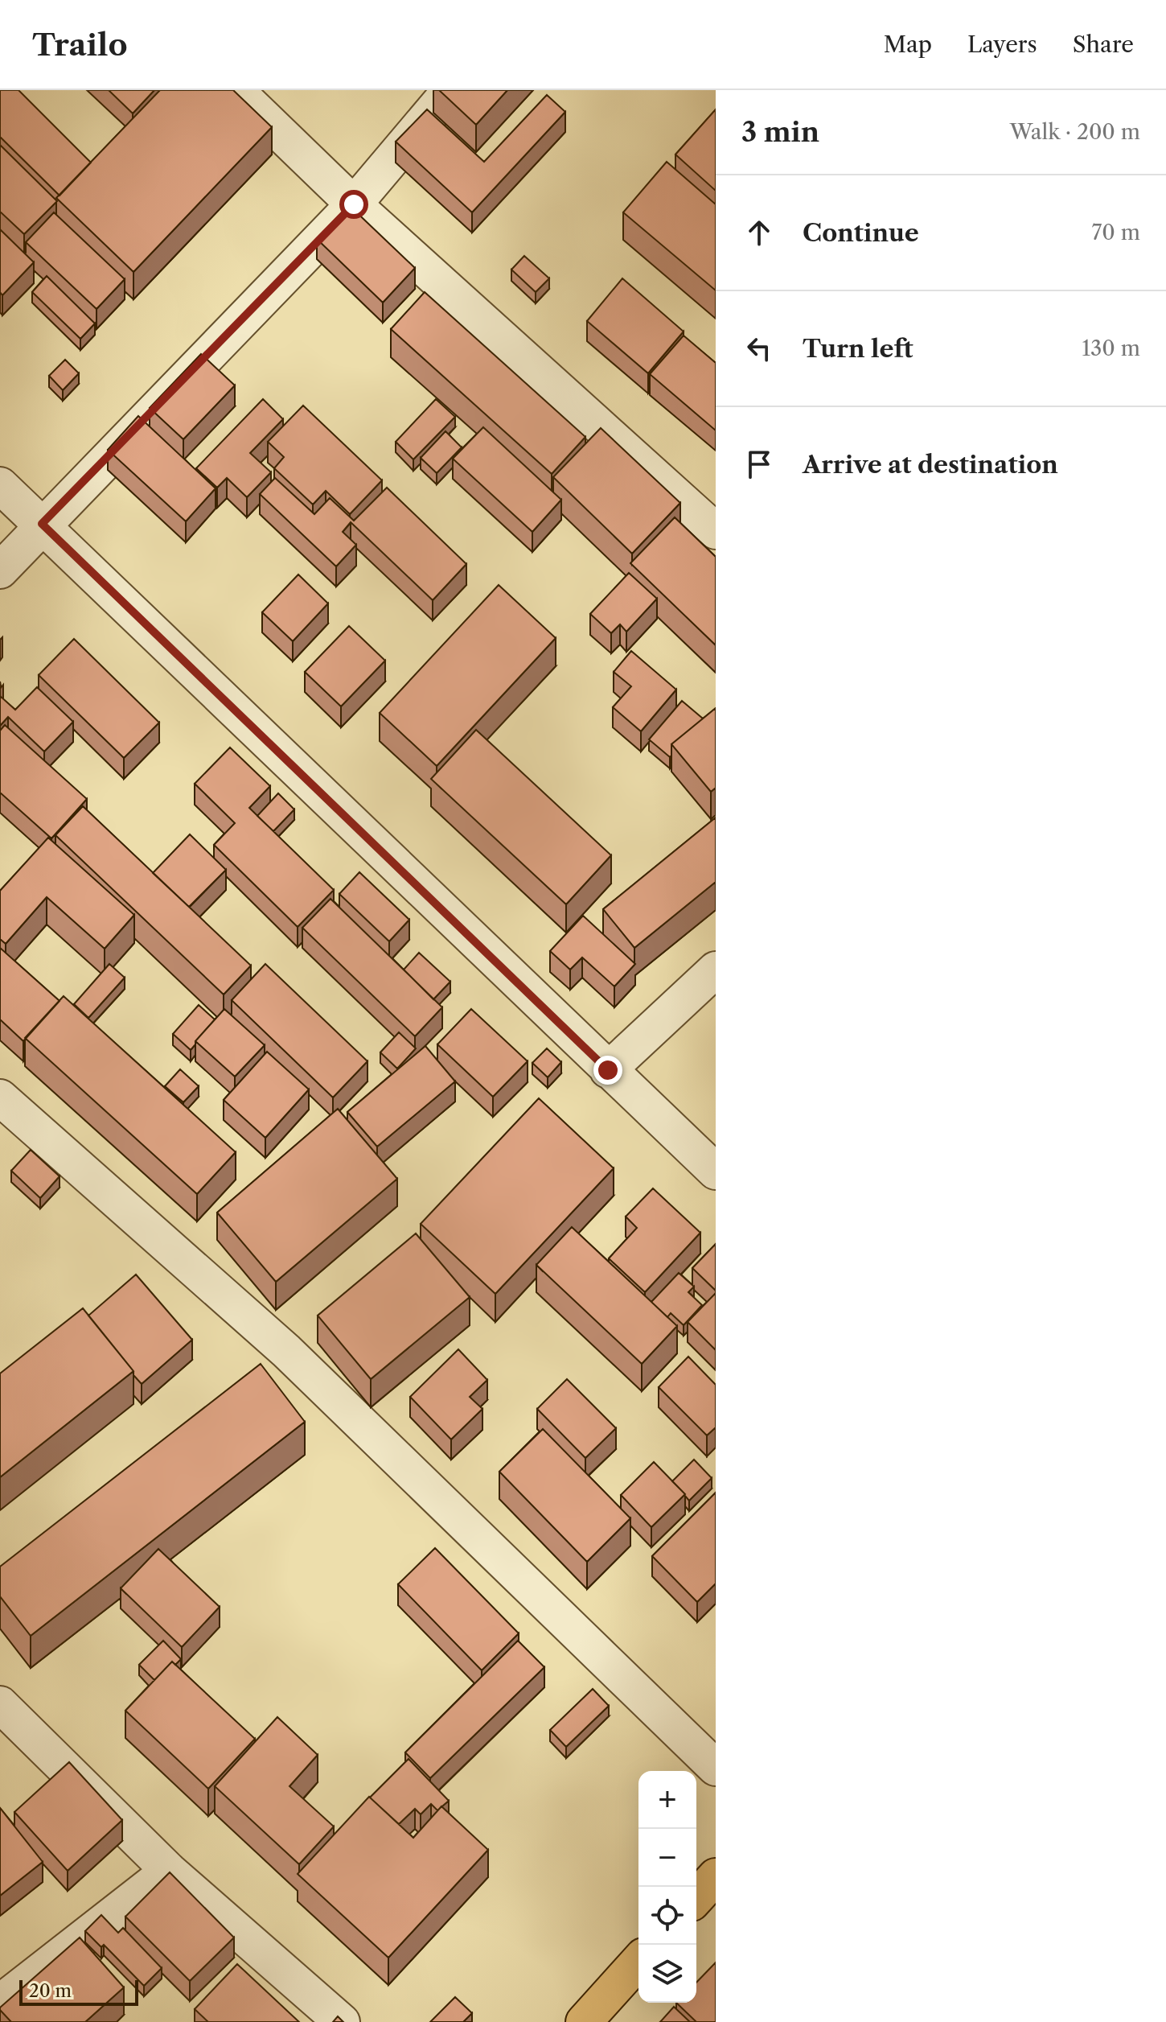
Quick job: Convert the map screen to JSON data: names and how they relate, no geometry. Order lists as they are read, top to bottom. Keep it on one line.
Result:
{"scale_bar":"20 m","page":{"header":"Trailo","nav":["Map","Layers","Share"],"heading":["3 min","Walk · 200 m"],"list":[["Continue","70 m"],["Turn left","130 m"],"Arrive at destination"],"map_buttons":["+","−"],"scale":"20 m"}}
